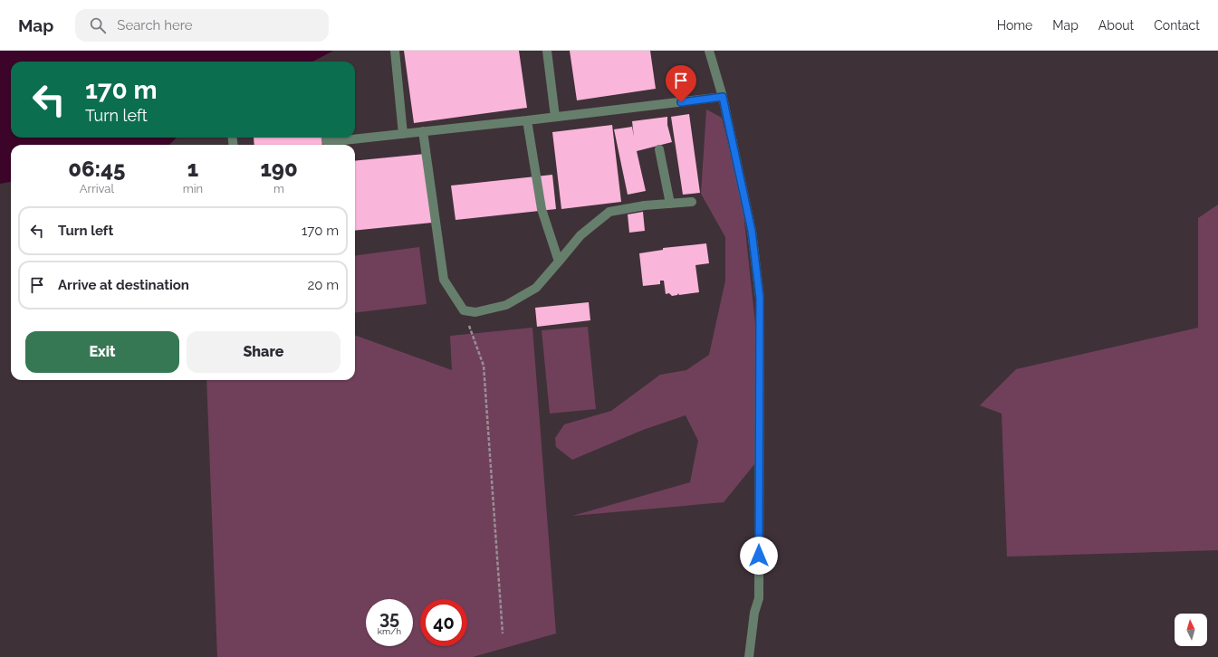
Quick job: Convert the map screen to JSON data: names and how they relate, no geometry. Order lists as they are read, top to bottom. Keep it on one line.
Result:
{"north":"top","page":{"header":"Map","search":"Search here","nav":["Home","Map","About","Contact"],"turn":["170 m","Turn left"],"eta":["06:45","Arrival","1","min","190","m"],"list":[{"name":"Turn left","value":"170 m"},{"name":"Arrive at destination","value":"20 m"}],"buttons":["Exit","Share"],"speed":"35 km/h","limit":"40"}}
